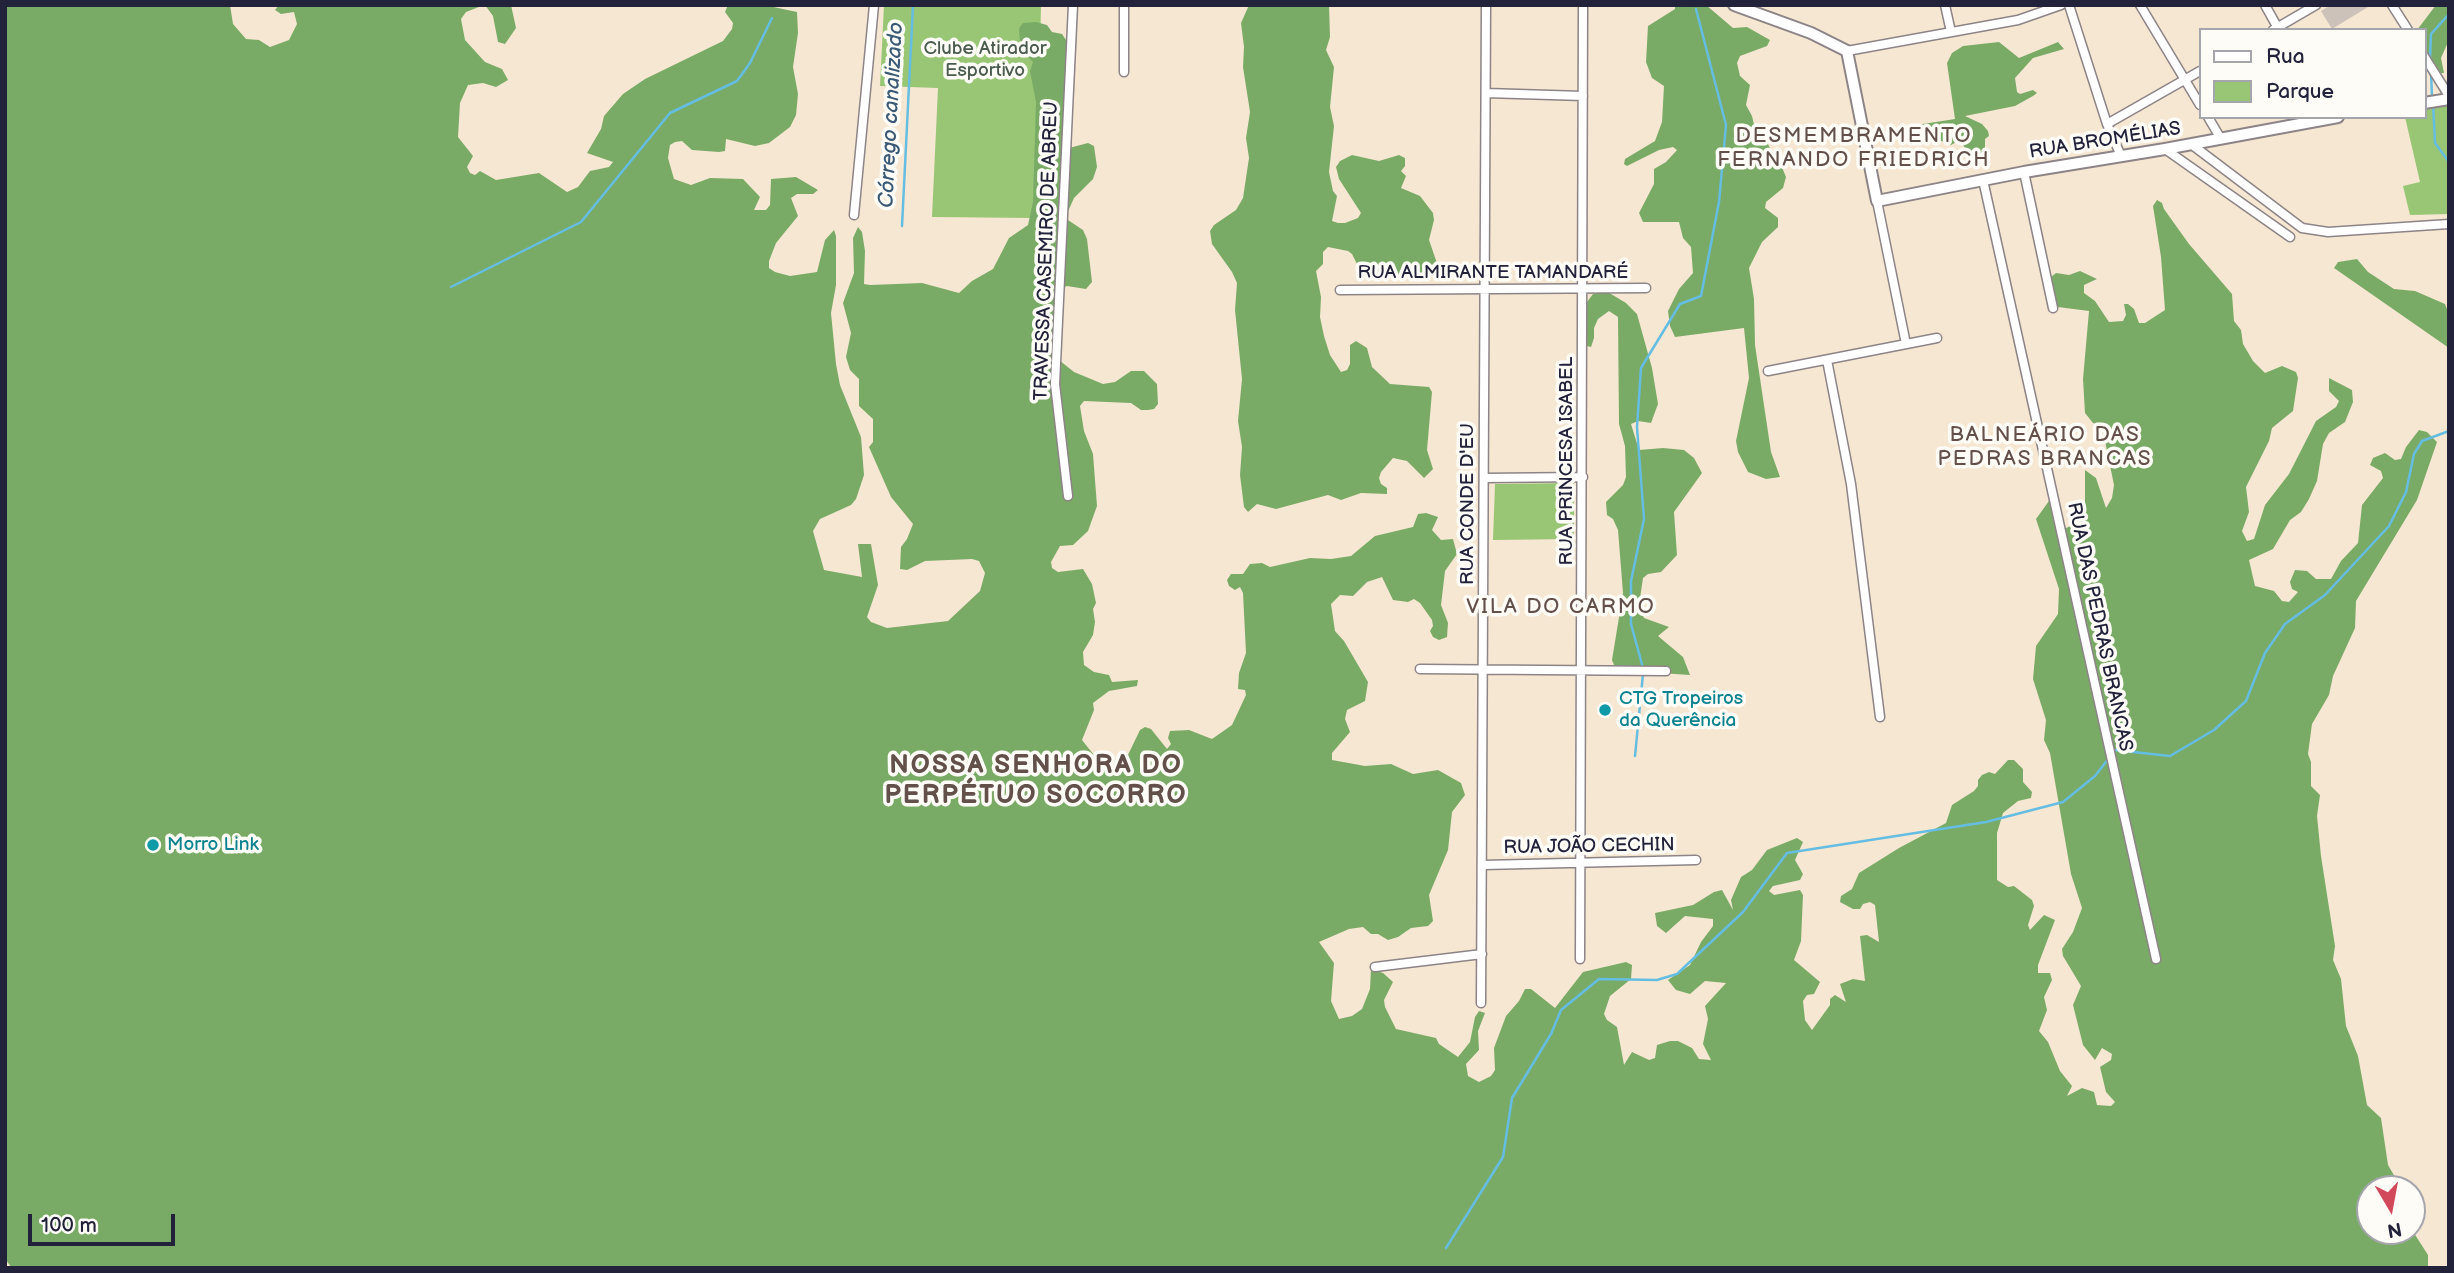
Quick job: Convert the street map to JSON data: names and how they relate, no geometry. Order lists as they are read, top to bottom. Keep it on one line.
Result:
{"streets":{"street":["RUA BROMÉLIAS","TRAVESSA CASEMIRO DE ABREU","RUA ALMIRANTE TAMANDARÉ","RUA PRINCESA ISABEL","RUA CONDE D'EU","RUA DAS PEDRAS BRANCAS","RUA JOÃO CECHIN"]},"crossings":[["RUA BROMÉLIAS","RUA DAS PEDRAS BRANCAS"],["RUA ALMIRANTE TAMANDARÉ","RUA PRINCESA ISABEL"],["RUA ALMIRANTE TAMANDARÉ","RUA CONDE D'EU"],["RUA PRINCESA ISABEL","RUA JOÃO CECHIN"],["RUA CONDE D'EU","RUA JOÃO CECHIN"]],"districts":["DESMEMBRAMENTO FERNANDO FRIEDRICH","BALNEÁRIO DAS PEDRAS BRANCAS","VILA DO CARMO","NOSSA SENHORA DO PERPÉTUO SOCORRO"],"water":["Córrego canalizado"],"parks":["Clube Atirador Esportivo"],"places":["CTG Tropeiros da Querência","Morro Link"],"legend":["Rua","Parque"],"scale_bar":"100 m","north":"bottom"}
